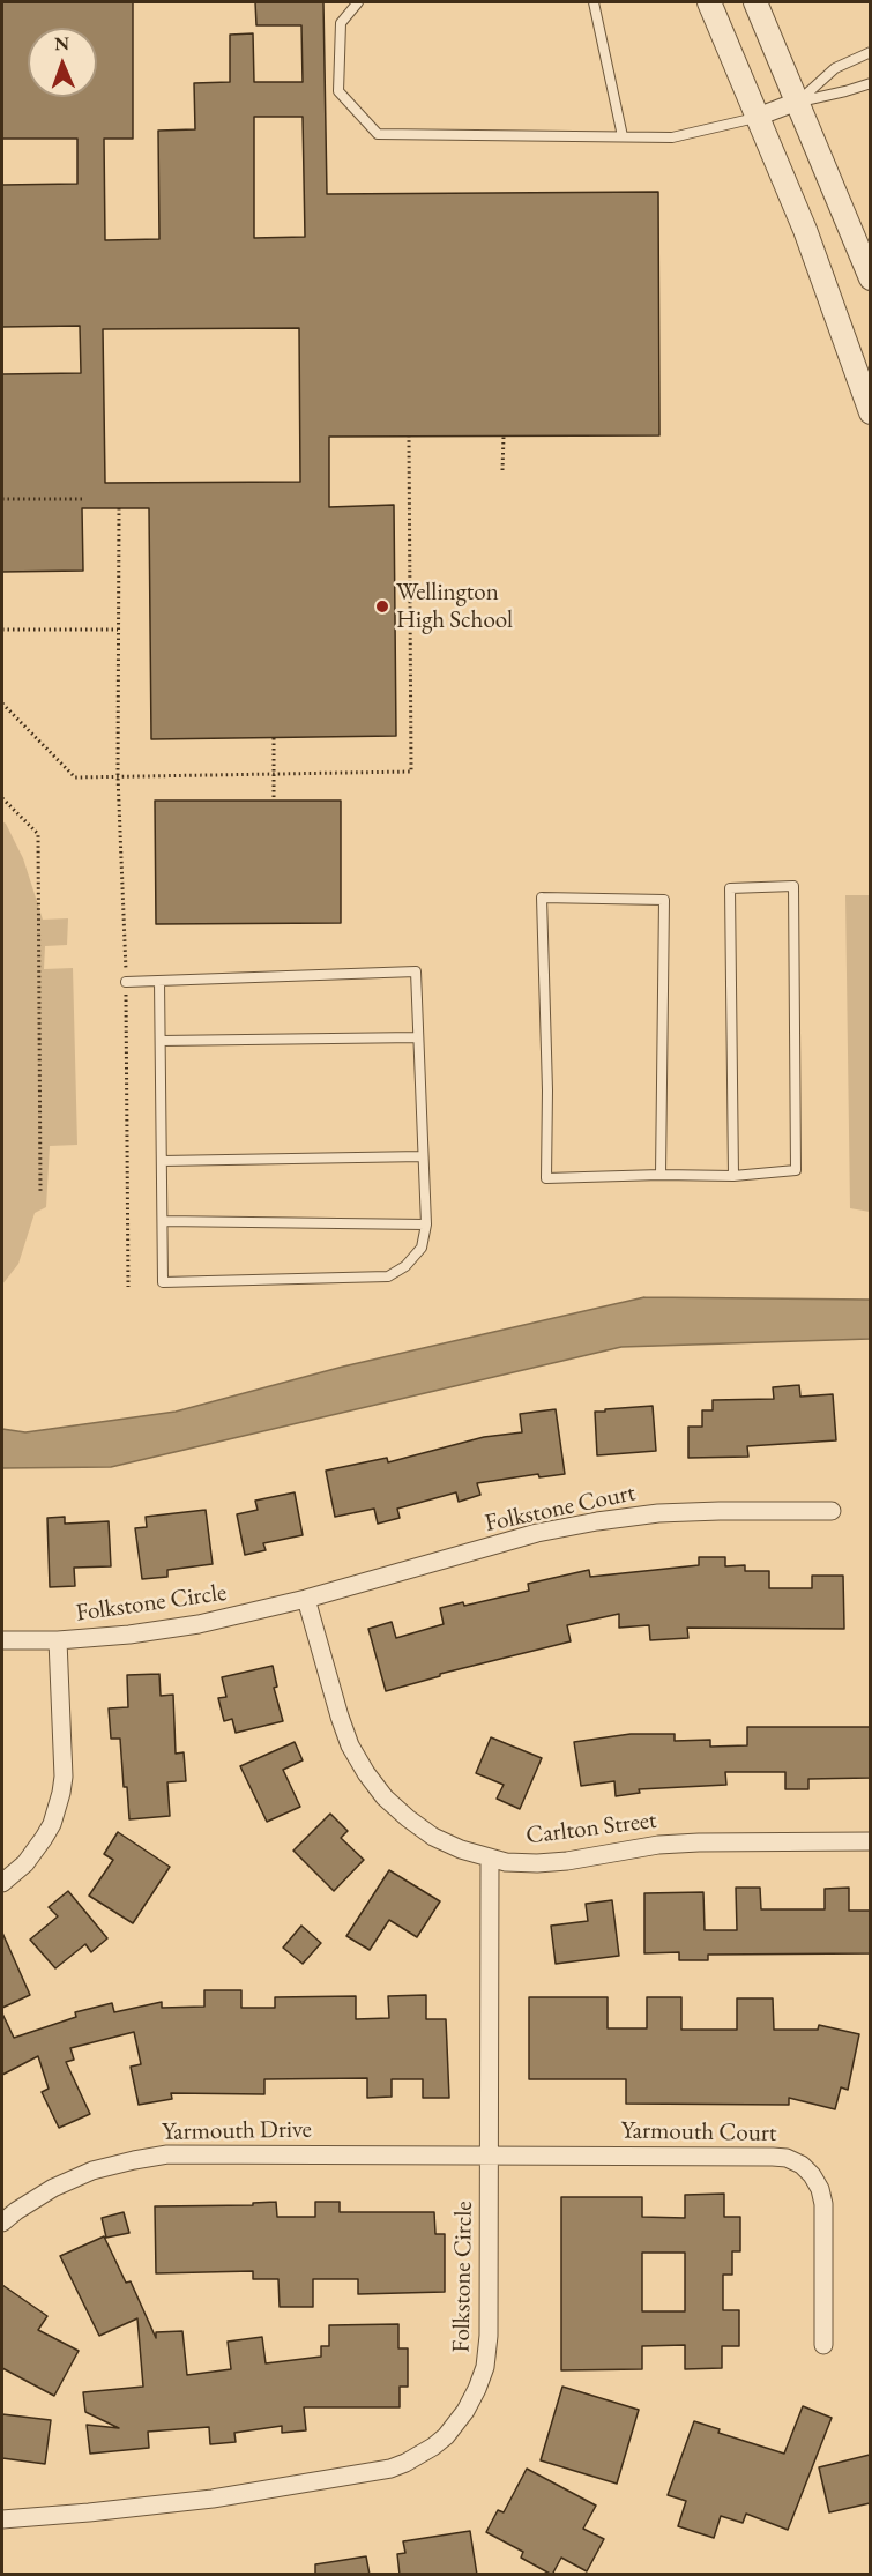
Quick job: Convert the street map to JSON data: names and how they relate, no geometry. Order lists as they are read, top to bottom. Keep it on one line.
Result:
{"streets":{"street":["Folkstone Court","Folkstone Circle","Carlton Street","Yarmouth Drive","Yarmouth Court"]},"crossings":[["Folkstone Court","Folkstone Circle"],["Folkstone Court","Carlton Street"],["Folkstone Circle","Carlton Street"],["Folkstone Circle","Yarmouth Drive"],["Folkstone Circle","Yarmouth Court"],["Yarmouth Drive","Yarmouth Court"]],"places":["Wellington High School"],"north":"top"}
